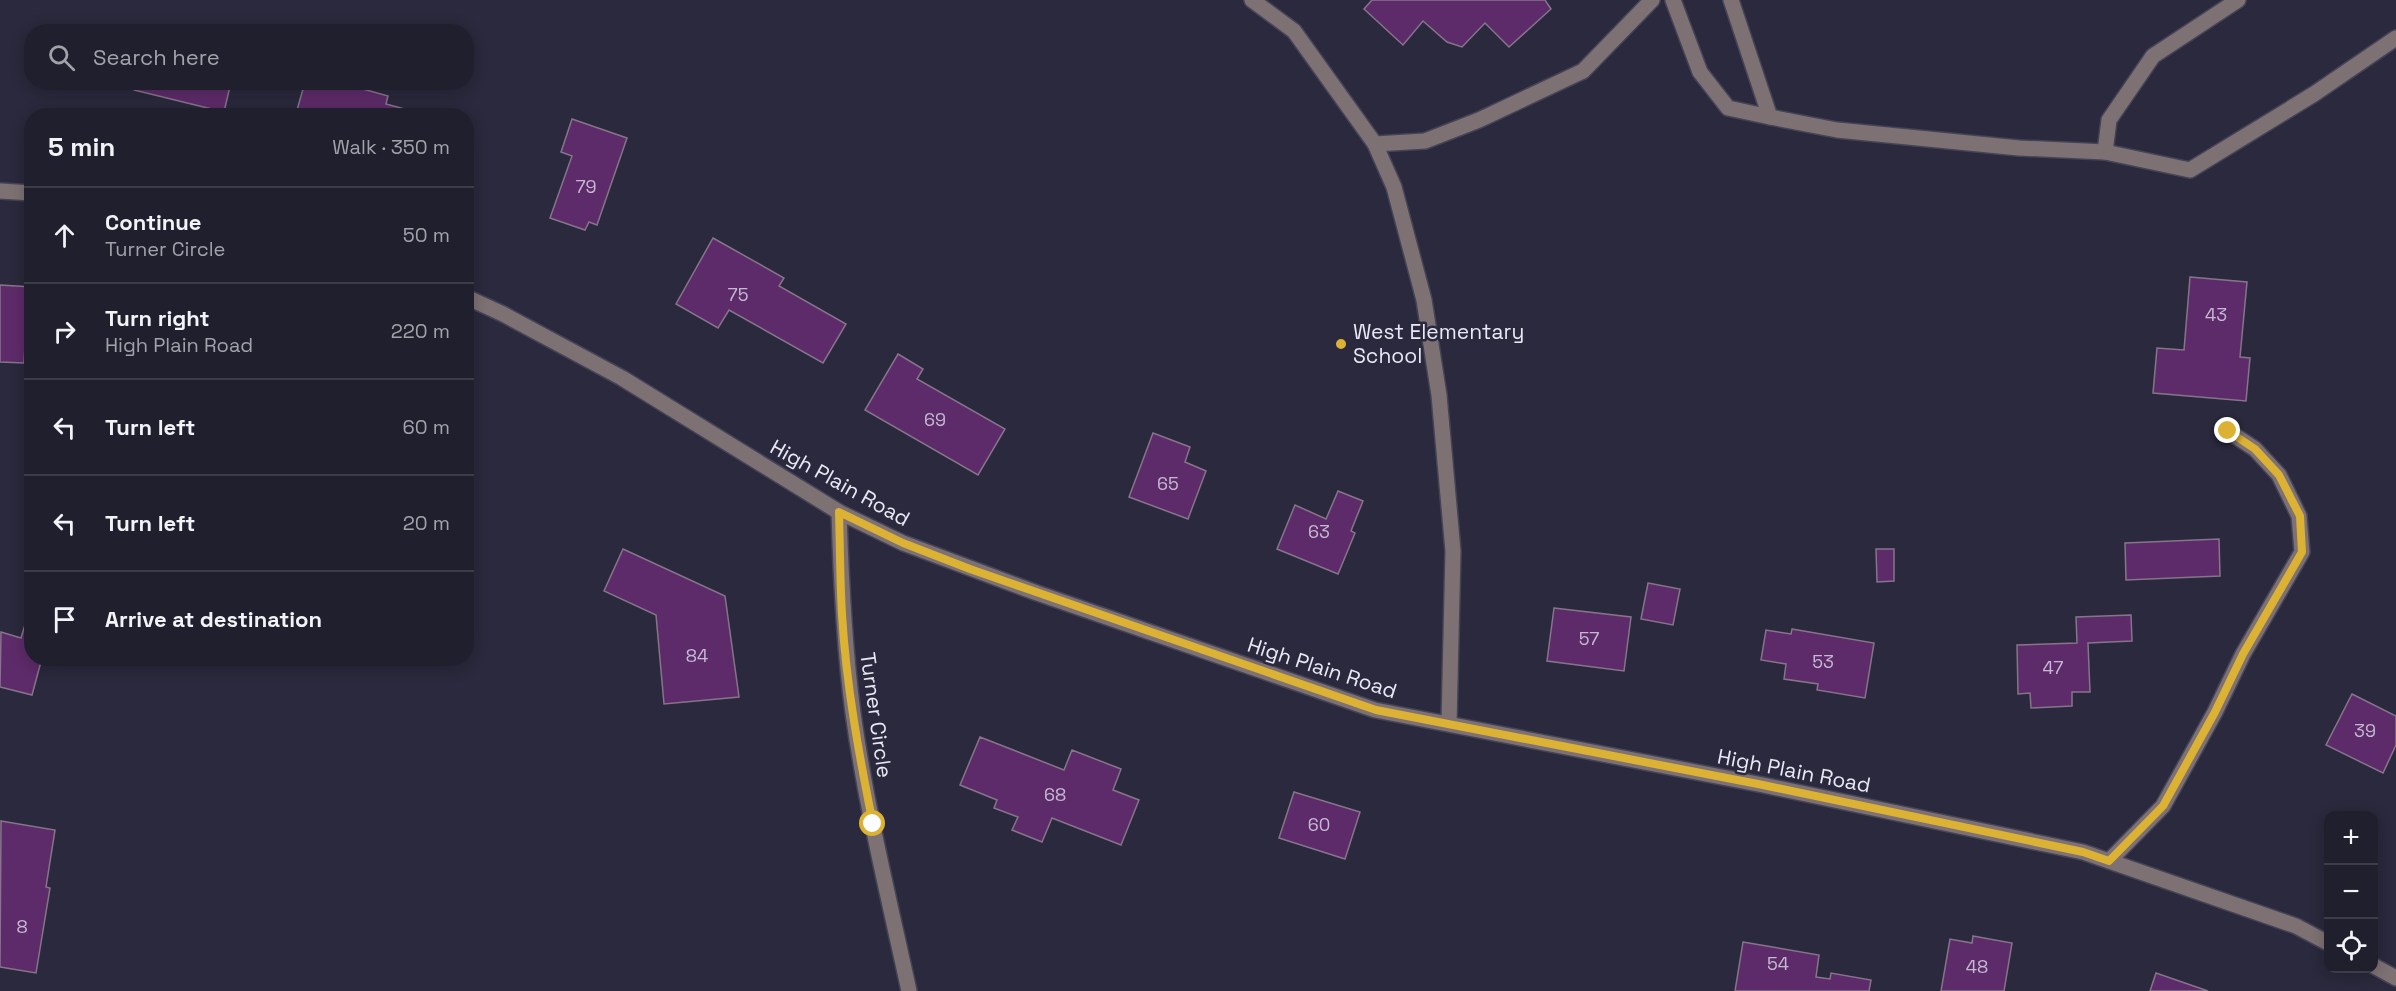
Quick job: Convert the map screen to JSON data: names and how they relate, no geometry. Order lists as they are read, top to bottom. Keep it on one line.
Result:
{"streets":{"street":["High Plain Road","Turner Circle"]},"crossings":[["High Plain Road","Turner Circle"]],"places":["West Elementary School"],"house_numbers":["79","75","43","69","65","63","57","84","53","47","39","68","60","8","54","48"],"page":{"search":"Search here","heading":["5 min","Walk · 350 m"],"list":[["Continue","Turner Circle","50 m"],["Turn right","High Plain Road","220 m"],["Turn left","60 m"],["Turn left","20 m"],"Arrive at destination"],"map_buttons":["+","−"]}}
